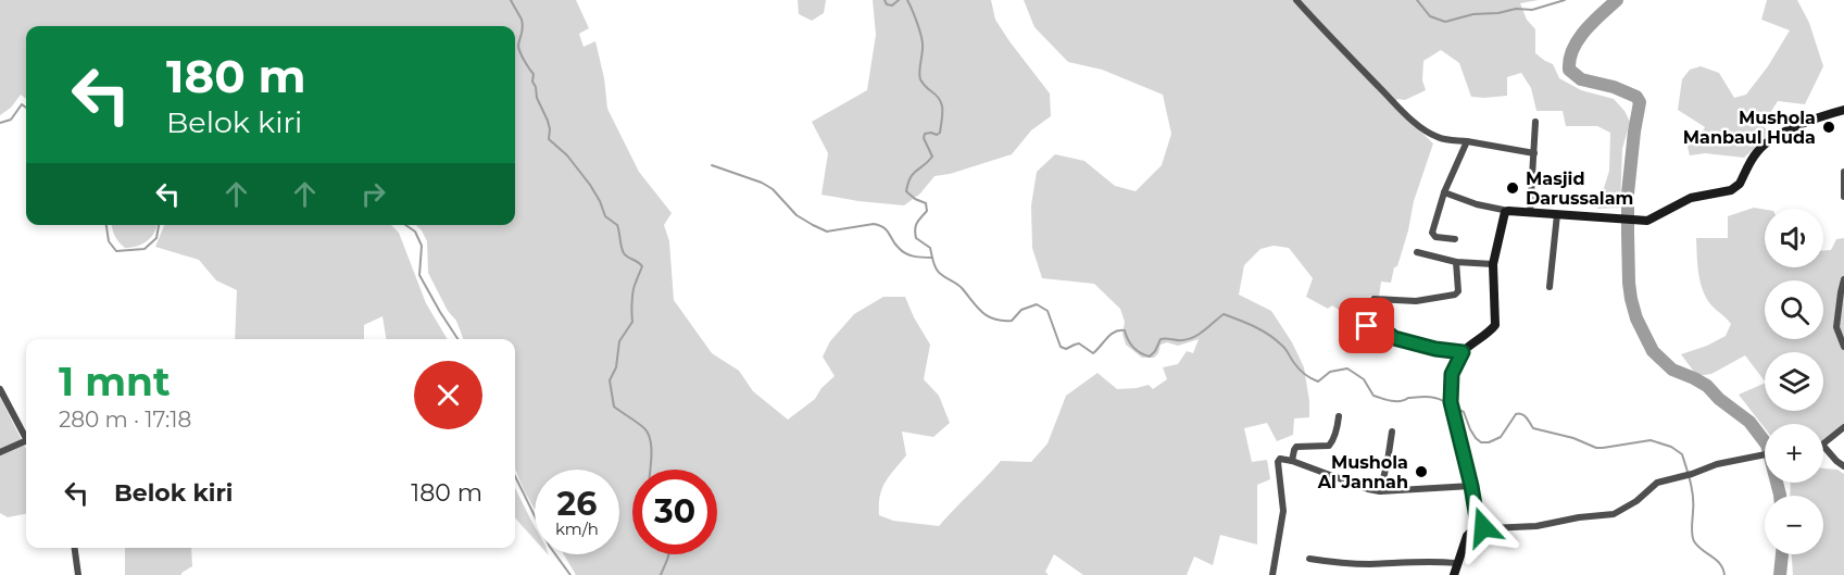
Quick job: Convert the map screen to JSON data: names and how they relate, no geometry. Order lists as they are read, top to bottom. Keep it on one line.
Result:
{"places":["Mushola Manbaul Huda","Masjid Darussalam","Mushola Al Jannah"],"page":{"turn":["180 m","Belok kiri"],"map_buttons":["+","−"],"heading":["1 mnt","280 m · 17:18"],"list":[{"name":"Belok kiri","value":"180 m"}],"speed":"26 km/h","limit":"30"}}
